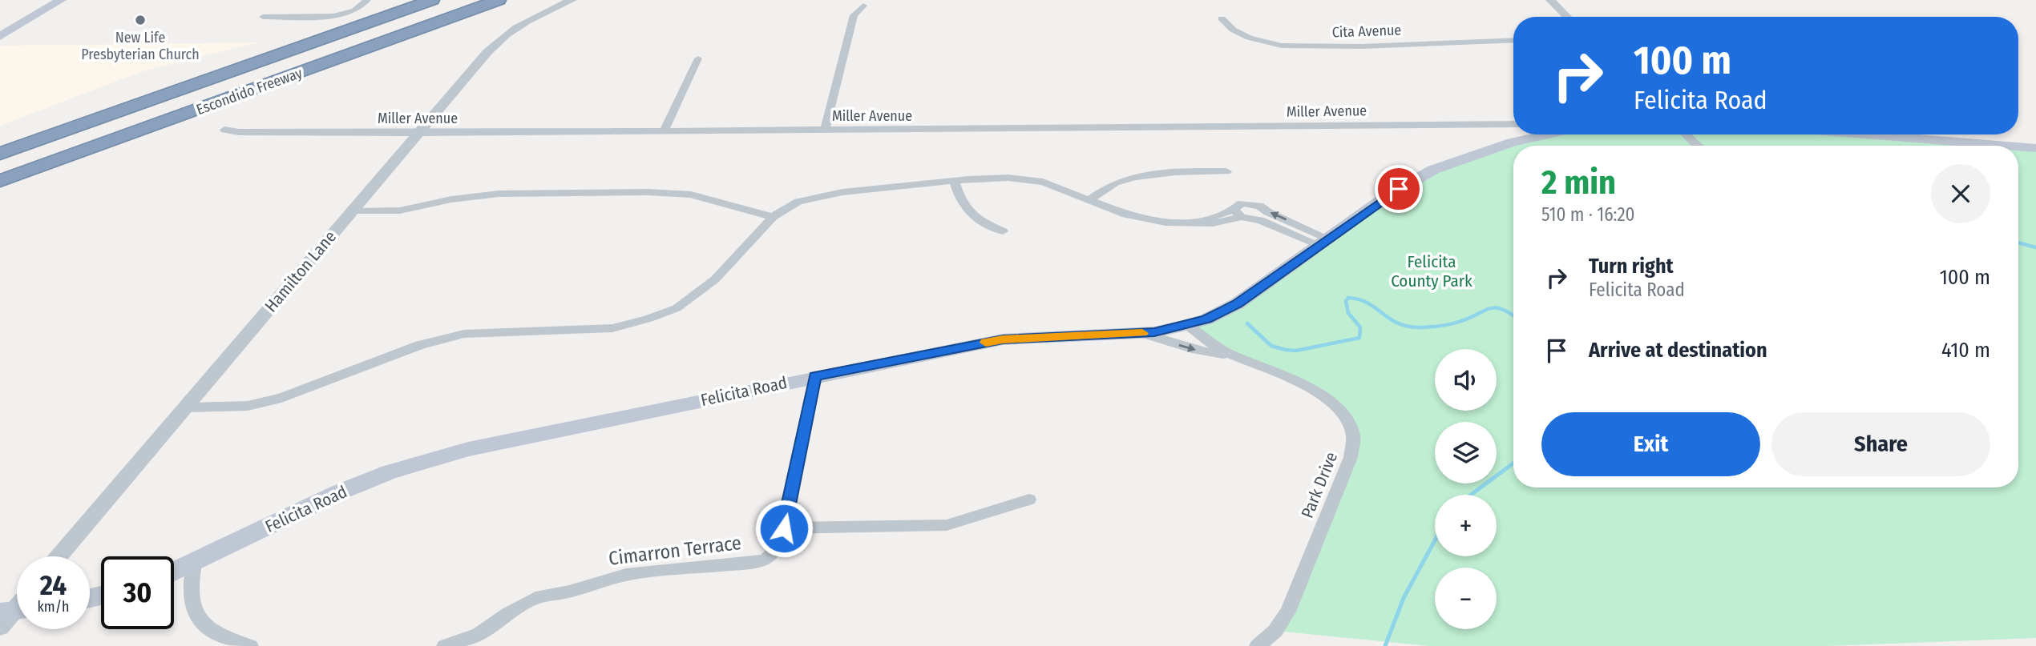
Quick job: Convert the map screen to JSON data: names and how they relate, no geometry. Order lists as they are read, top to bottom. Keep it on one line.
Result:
{"streets":{"highway":["Escondido Freeway"],"main road":["Felicita Road"],"street":["Cita Avenue","Miller Avenue","Hamilton Lane","Park Drive","Cimarron Terrace"]},"crossings":[["Miller Avenue","Hamilton Lane"],["Felicita Road","Park Drive"],["Felicita Road","Cimarron Terrace"]],"parks":["Felicita County Park"],"places":["New Life Presbyterian Church"],"page":{"turn":["100 m","Felicita Road"],"heading":["2 min","510 m · 16:20"],"list":[{"name":"Turn right","note":"Felicita Road","value":"100 m"},{"name":"Arrive at destination","value":"410 m"}],"map_buttons":["+","−"],"buttons":["Exit","Share"],"speed":"24 km/h","limit":"30"}}
